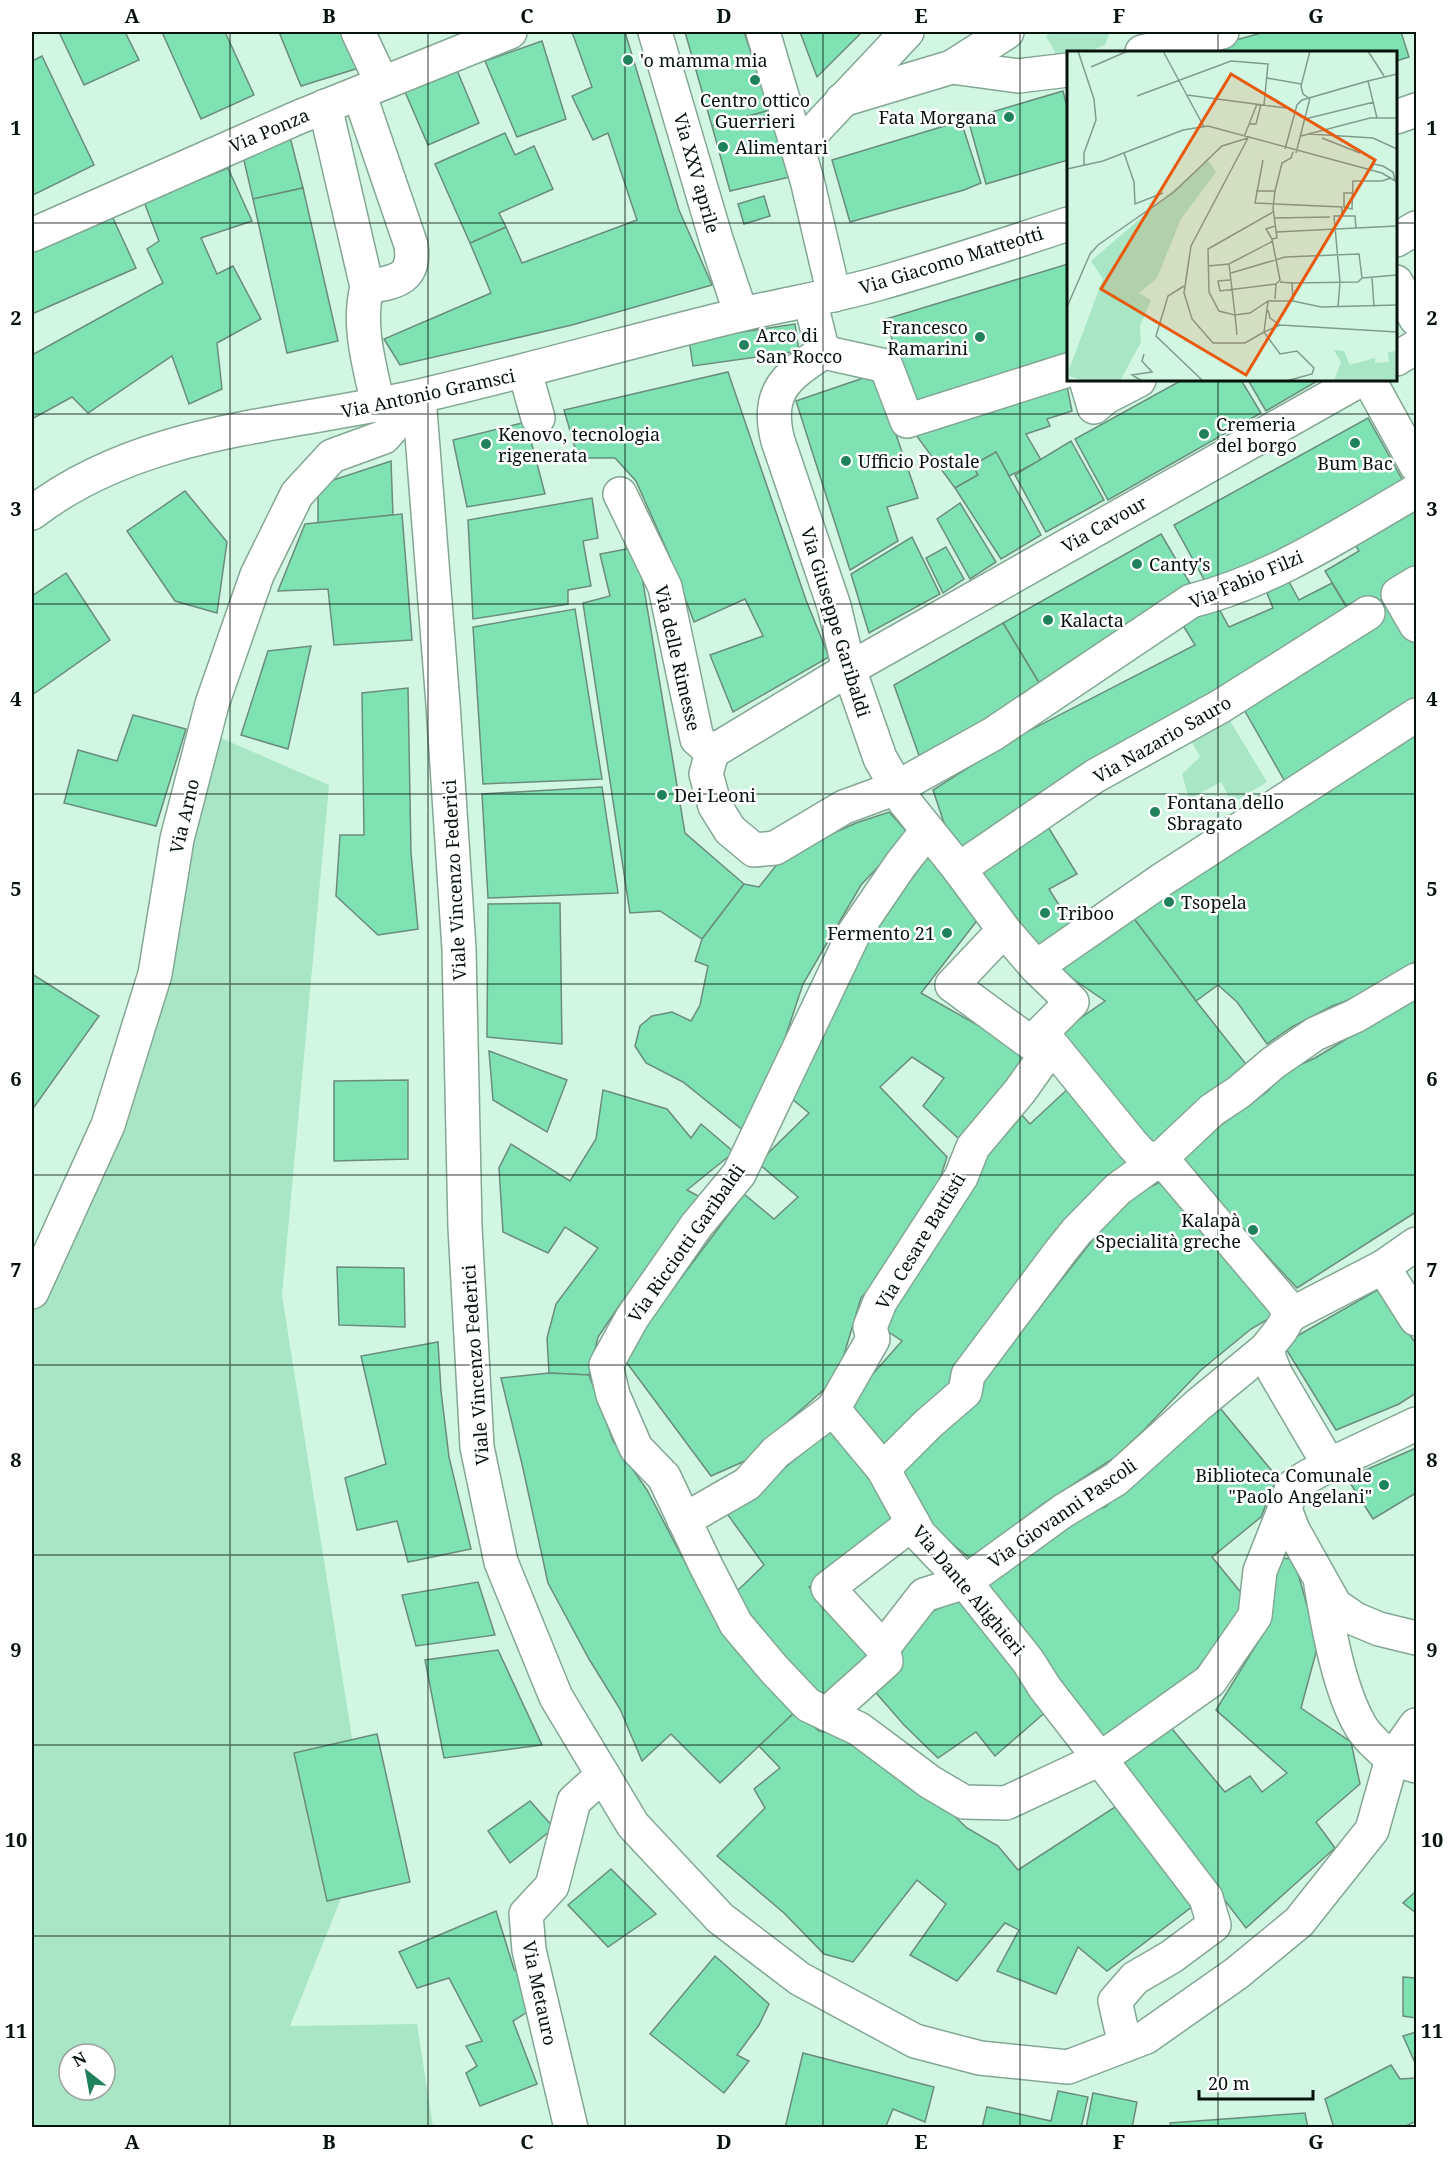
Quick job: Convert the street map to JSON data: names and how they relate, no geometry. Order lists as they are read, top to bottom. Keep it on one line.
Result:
{"streets":{"street":["Via Ponza","Via XXV aprile","Via Giacomo Matteotti","Via Antonio Gramsci","Via Cavour","Via Fabio Filzi","Via Giuseppe Garibaldi","Via delle Rimesse","Via Nazario Sauro","Via Arno","Viale Vincenzo Federici","Via Cesare Battisti","Via Ricciotti Garibaldi","Via Giovanni Pascoli","Via Dante Alighieri","Via Metauro"]},"crossings":[["Via XXV aprile","Via Antonio Gramsci"],["Via Giacomo Matteotti","Via Antonio Gramsci"],["Via Antonio Gramsci","Via Arno"],["Via Antonio Gramsci","Viale Vincenzo Federici"],["Via Cavour","Via Fabio Filzi"],["Via Cavour","Via Giuseppe Garibaldi"],["Via Cavour","Via delle Rimesse"],["Via Fabio Filzi","Via Giuseppe Garibaldi"],["Via Fabio Filzi","Via delle Rimesse"],["Via Giuseppe Garibaldi","Via Nazario Sauro"],["Via Giuseppe Garibaldi","Via Cesare Battisti"],["Via Giuseppe Garibaldi","Via Ricciotti Garibaldi"],["Via Arno","Viale Vincenzo Federici"],["Viale Vincenzo Federici","Via Dante Alighieri"],["Viale Vincenzo Federici","Via Metauro"],["Via Cesare Battisti","Via Ricciotti Garibaldi"],["Via Cesare Battisti","Via Dante Alighieri"],["Via Ricciotti Garibaldi","Via Giovanni Pascoli"],["Via Ricciotti Garibaldi","Via Dante Alighieri"],["Via Giovanni Pascoli","Via Dante Alighieri"]],"places":["'o mamma mia","Centro ottico Guerrieri","Fata Morgana","Alimentari","Francesco Ramarini","Arco di San Rocco","Cremeria del borgo","Bum Bac","Kenovo, tecnologia rigenerata","Ufficio Postale","Canty's","Kalacta","Dei Leoni","Fontana dello Sbragato","Tsopela","Triboo","Fermento 21","Kalapà Specialità greche","Biblioteca Comunale \"Paolo Angelani\""],"scale_bar":"20 m","north":"top left","grid":{"columns":["A","B","C","D","E","F","G"],"rows":["1","2","3","4","5","6","7","8","9","10","11"]}}
